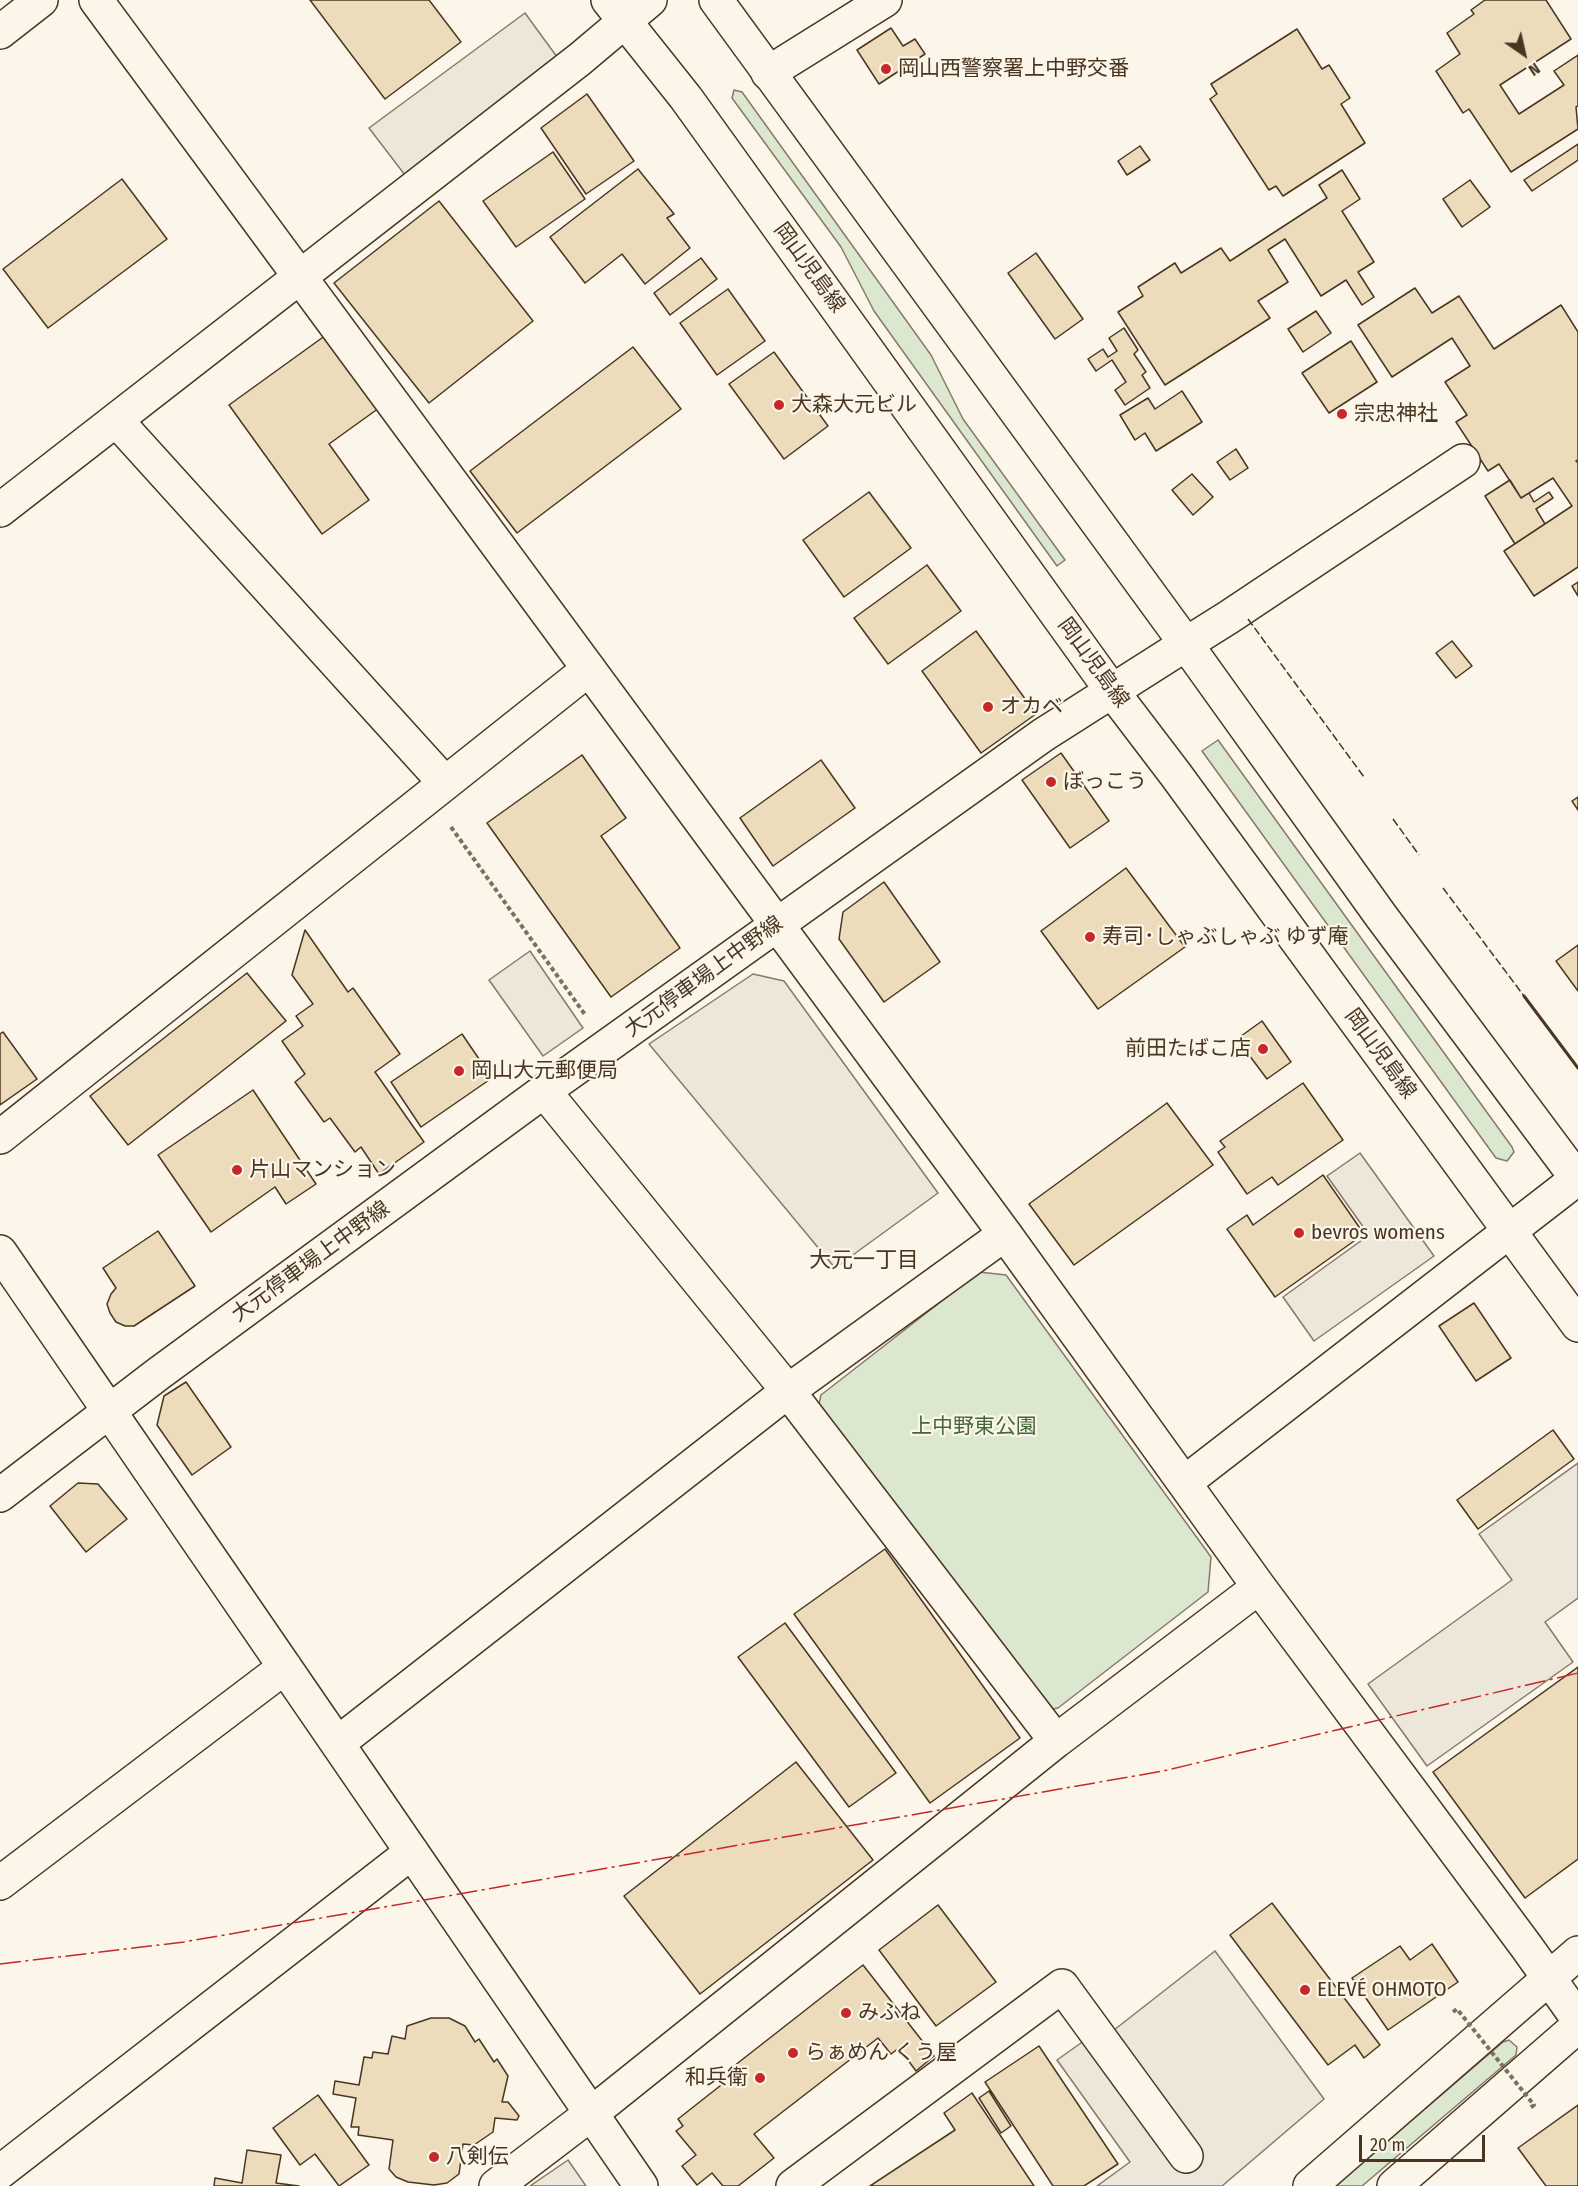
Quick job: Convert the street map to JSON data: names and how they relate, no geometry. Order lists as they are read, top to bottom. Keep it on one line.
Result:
{"streets":{"street":["岡山児島線","大元停車場上中野線"]},"crossings":[["岡山児島線","大元停車場上中野線"]],"districts":["大元一丁目"],"parks":["上中野東公園"],"places":["岡山西警察署上中野交番","大森大元ビル","宗忠神社","オカベ","ぼっこう","寿司･しゃぶしゃぶ ゆず庵","前田たばこ店","岡山大元郵便局","片山マンション","bevros womens","ELEVÉ OHMOTO","みふね","らぁめん くう屋","和兵衛","八剣伝"],"scale_bar":"20 m","north":"bottom right"}
